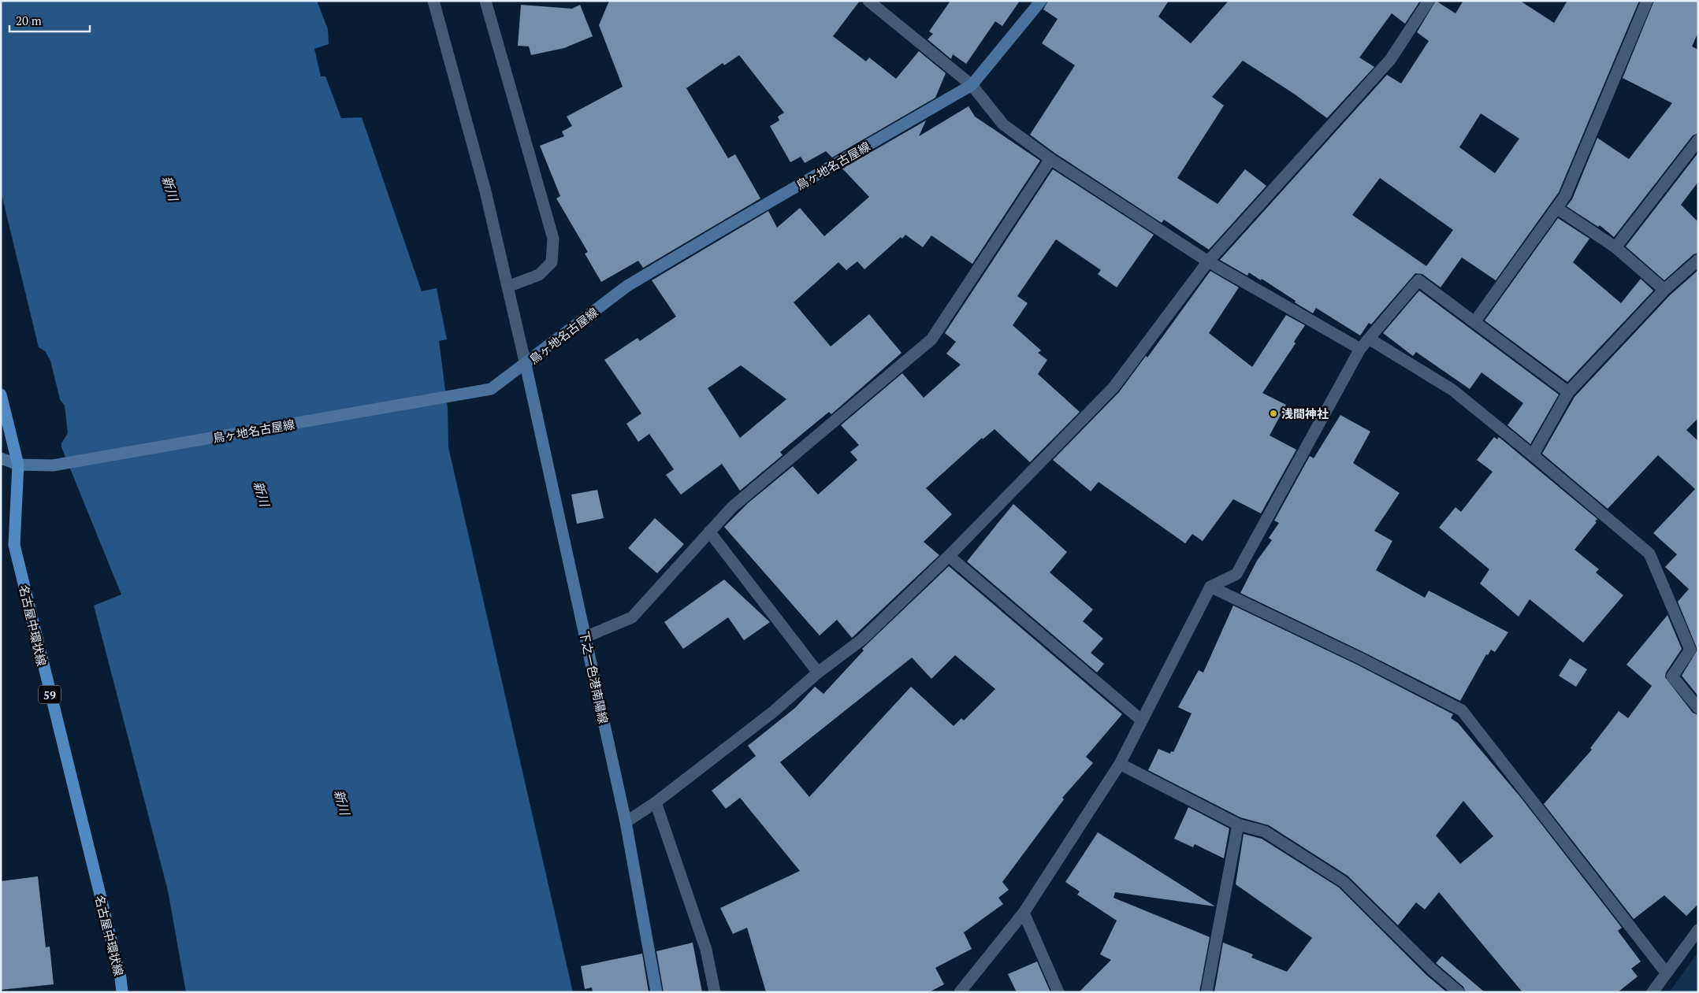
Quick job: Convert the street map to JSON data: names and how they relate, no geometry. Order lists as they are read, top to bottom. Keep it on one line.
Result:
{"streets":{"main road":["鳥ヶ地名古屋線","名古屋中環状線","下之一色港南陽線","59"]},"crossings":[["鳥ヶ地名古屋線","名古屋中環状線"],["鳥ヶ地名古屋線","下之一色港南陽線"]],"water":["新川"],"places":["浅間神社"],"scale_bar":"20 m"}
